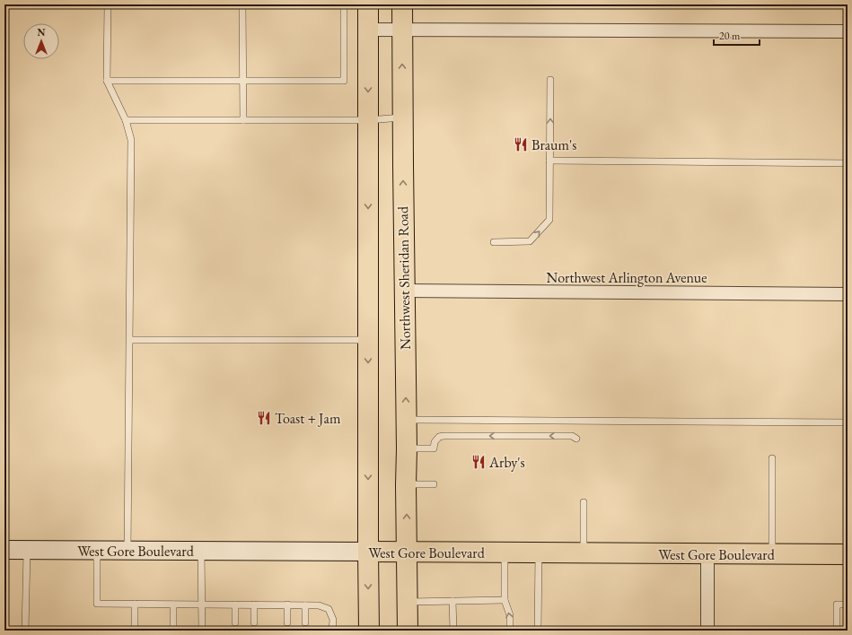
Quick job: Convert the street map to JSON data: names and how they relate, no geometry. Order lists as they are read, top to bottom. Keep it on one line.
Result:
{"streets":{"main road":["Northwest Sheridan Road","West Gore Boulevard"],"street":["Northwest Arlington Avenue"]},"crossings":[["Northwest Arlington Avenue","Northwest Sheridan Road"],["Northwest Sheridan Road","West Gore Boulevard"]],"places":{"restaurant":["Braum's","Toast + Jam","Arby's"]},"scale_bar":"20 m","north":"top"}
